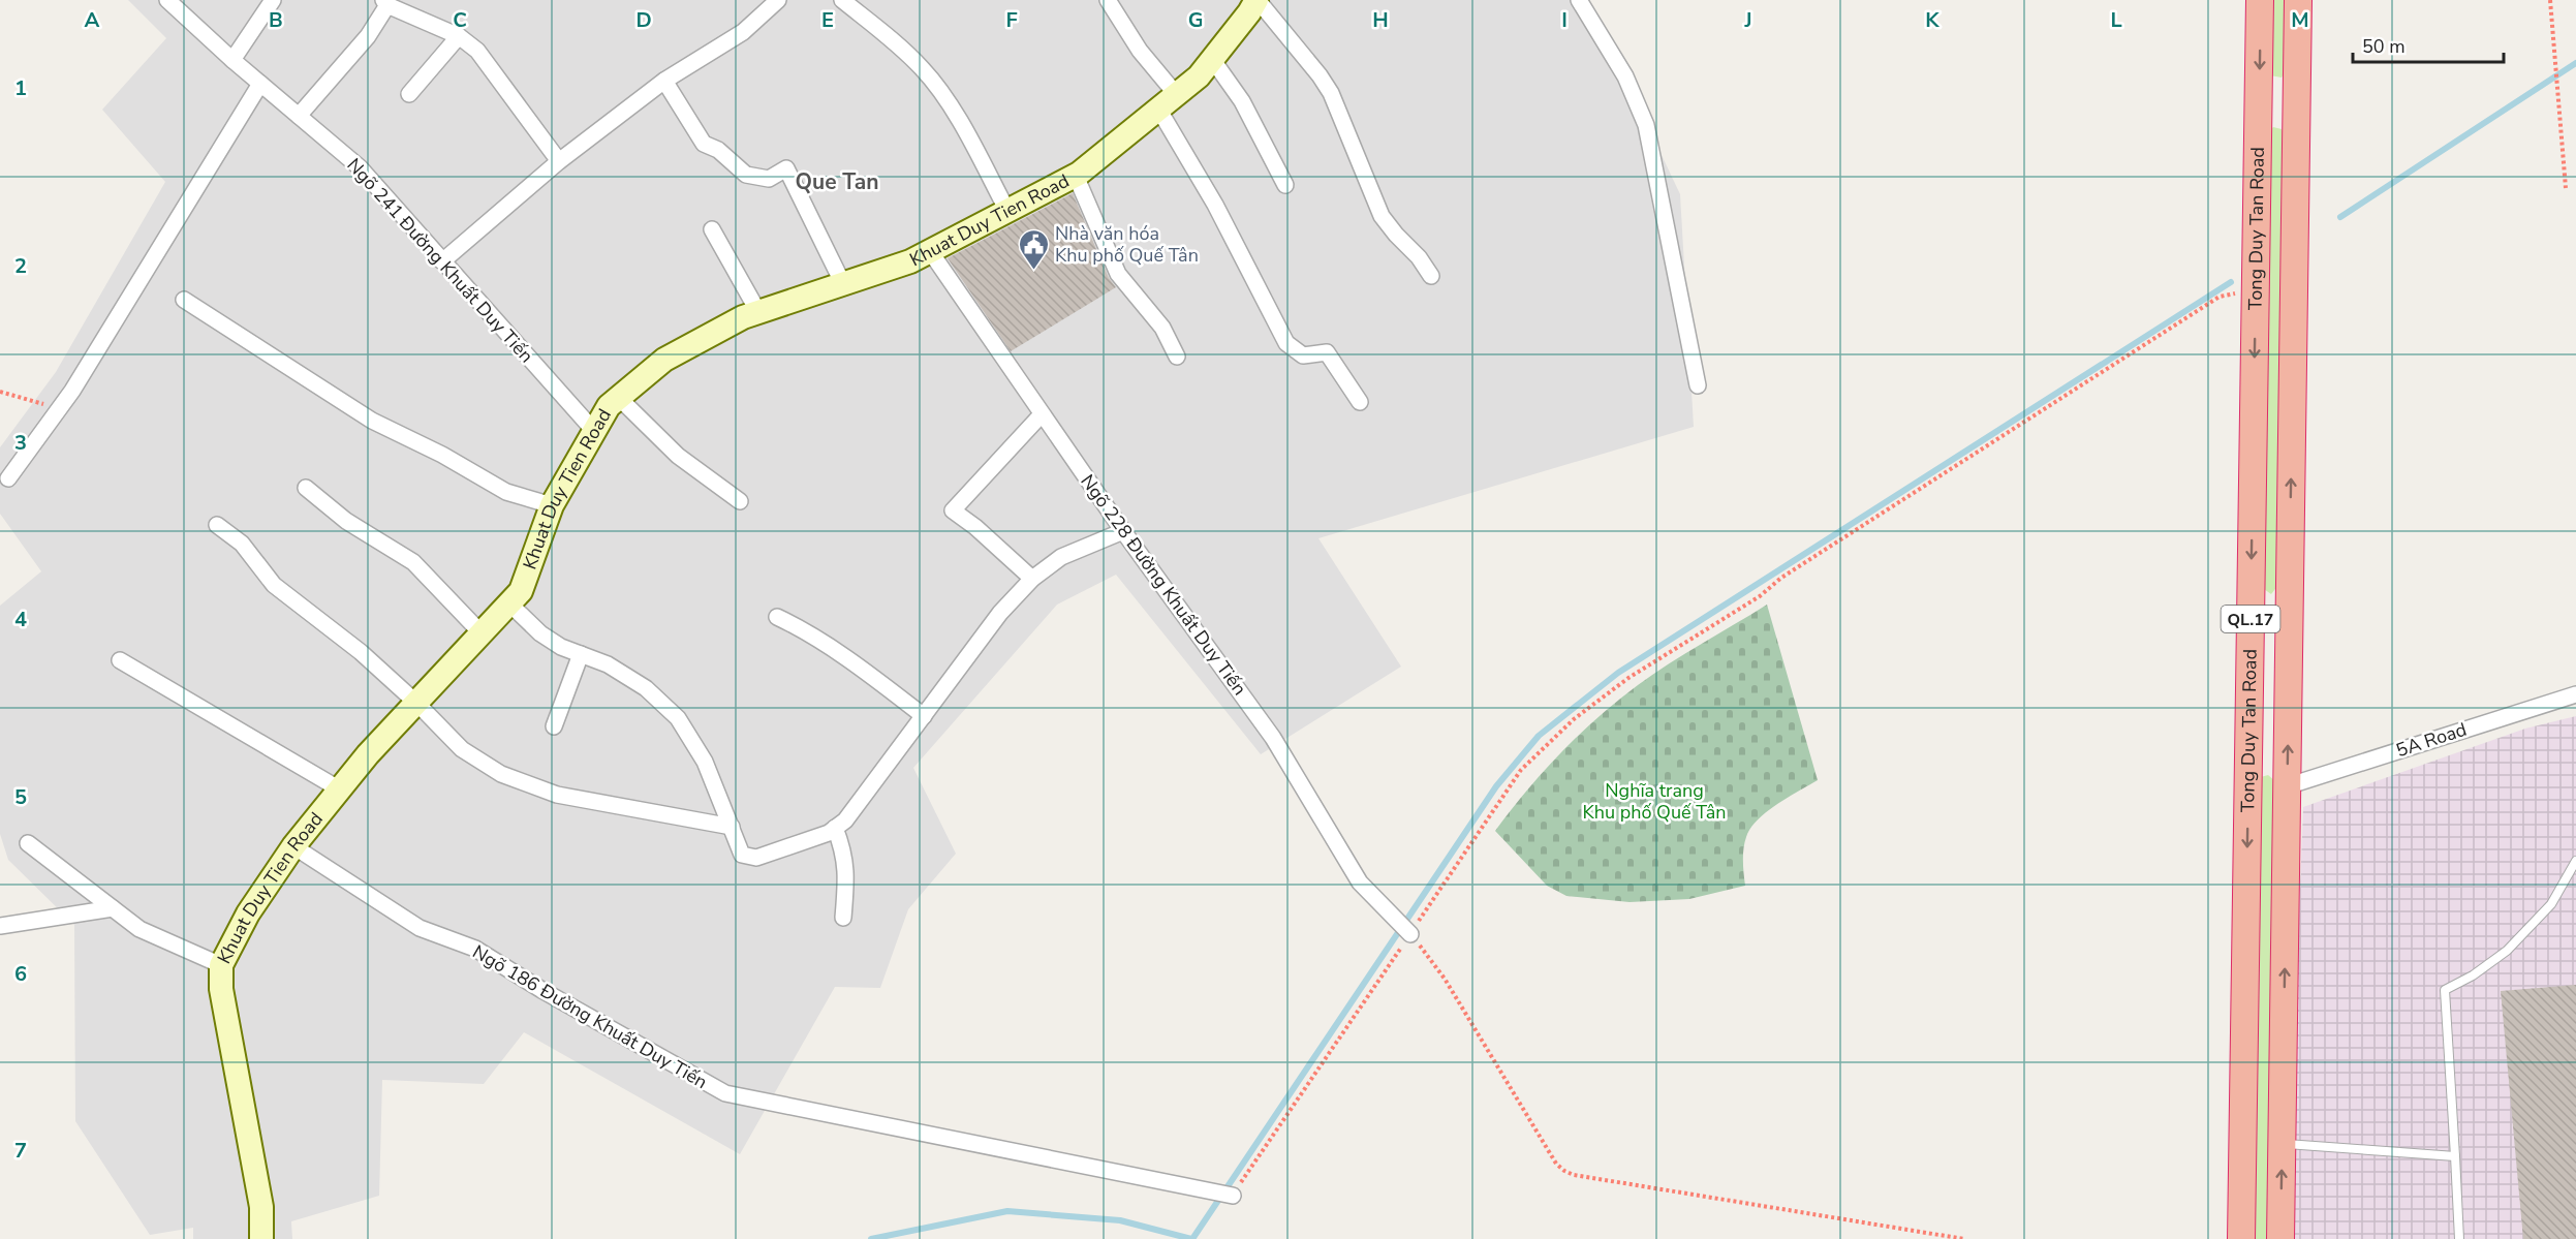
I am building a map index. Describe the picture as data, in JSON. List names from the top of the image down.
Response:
{
  "streets": {
    "highway": ["Tong Duy Tan Road", "QL.17"],
    "main road": ["Khuat Duy Tien Road"],
    "street": [
      "Ngõ 241 Đường Khuất Duy Tiến",
      "Ngõ 228 Đường Khuất Duy Tiến",
      "5A Road",
      "Ngõ 186 Đường Khuất Duy Tiến"
    ]
  },
  "crossings": [
    ["Khuat Duy Tien Road", "Ngõ 241 Đường Khuất Duy Tiến"],
    ["Khuat Duy Tien Road", "Ngõ 228 Đường Khuất Duy Tiến"],
    ["Khuat Duy Tien Road", "Ngõ 186 Đường Khuất Duy Tiến"],
    ["Tong Duy Tan Road", "5A Road"]
  ],
  "districts": ["Que Tan"],
  "parks": ["Nghĩa trang Khu phố Quế Tân"],
  "places": {
    "public building": ["Nhà văn hóa Khu phố Quế Tân"]
  },
  "scale_bar": "50 m",
  "grid": {
    "columns": [
      "A",
      "B",
      "C",
      "D",
      "E",
      "F",
      "G",
      "H",
      "I",
      "J",
      "K",
      "L",
      "M"
    ],
    "rows": [
      "1",
      "2",
      "3",
      "4",
      "5",
      "6",
      "7"
    ]
  }
}
